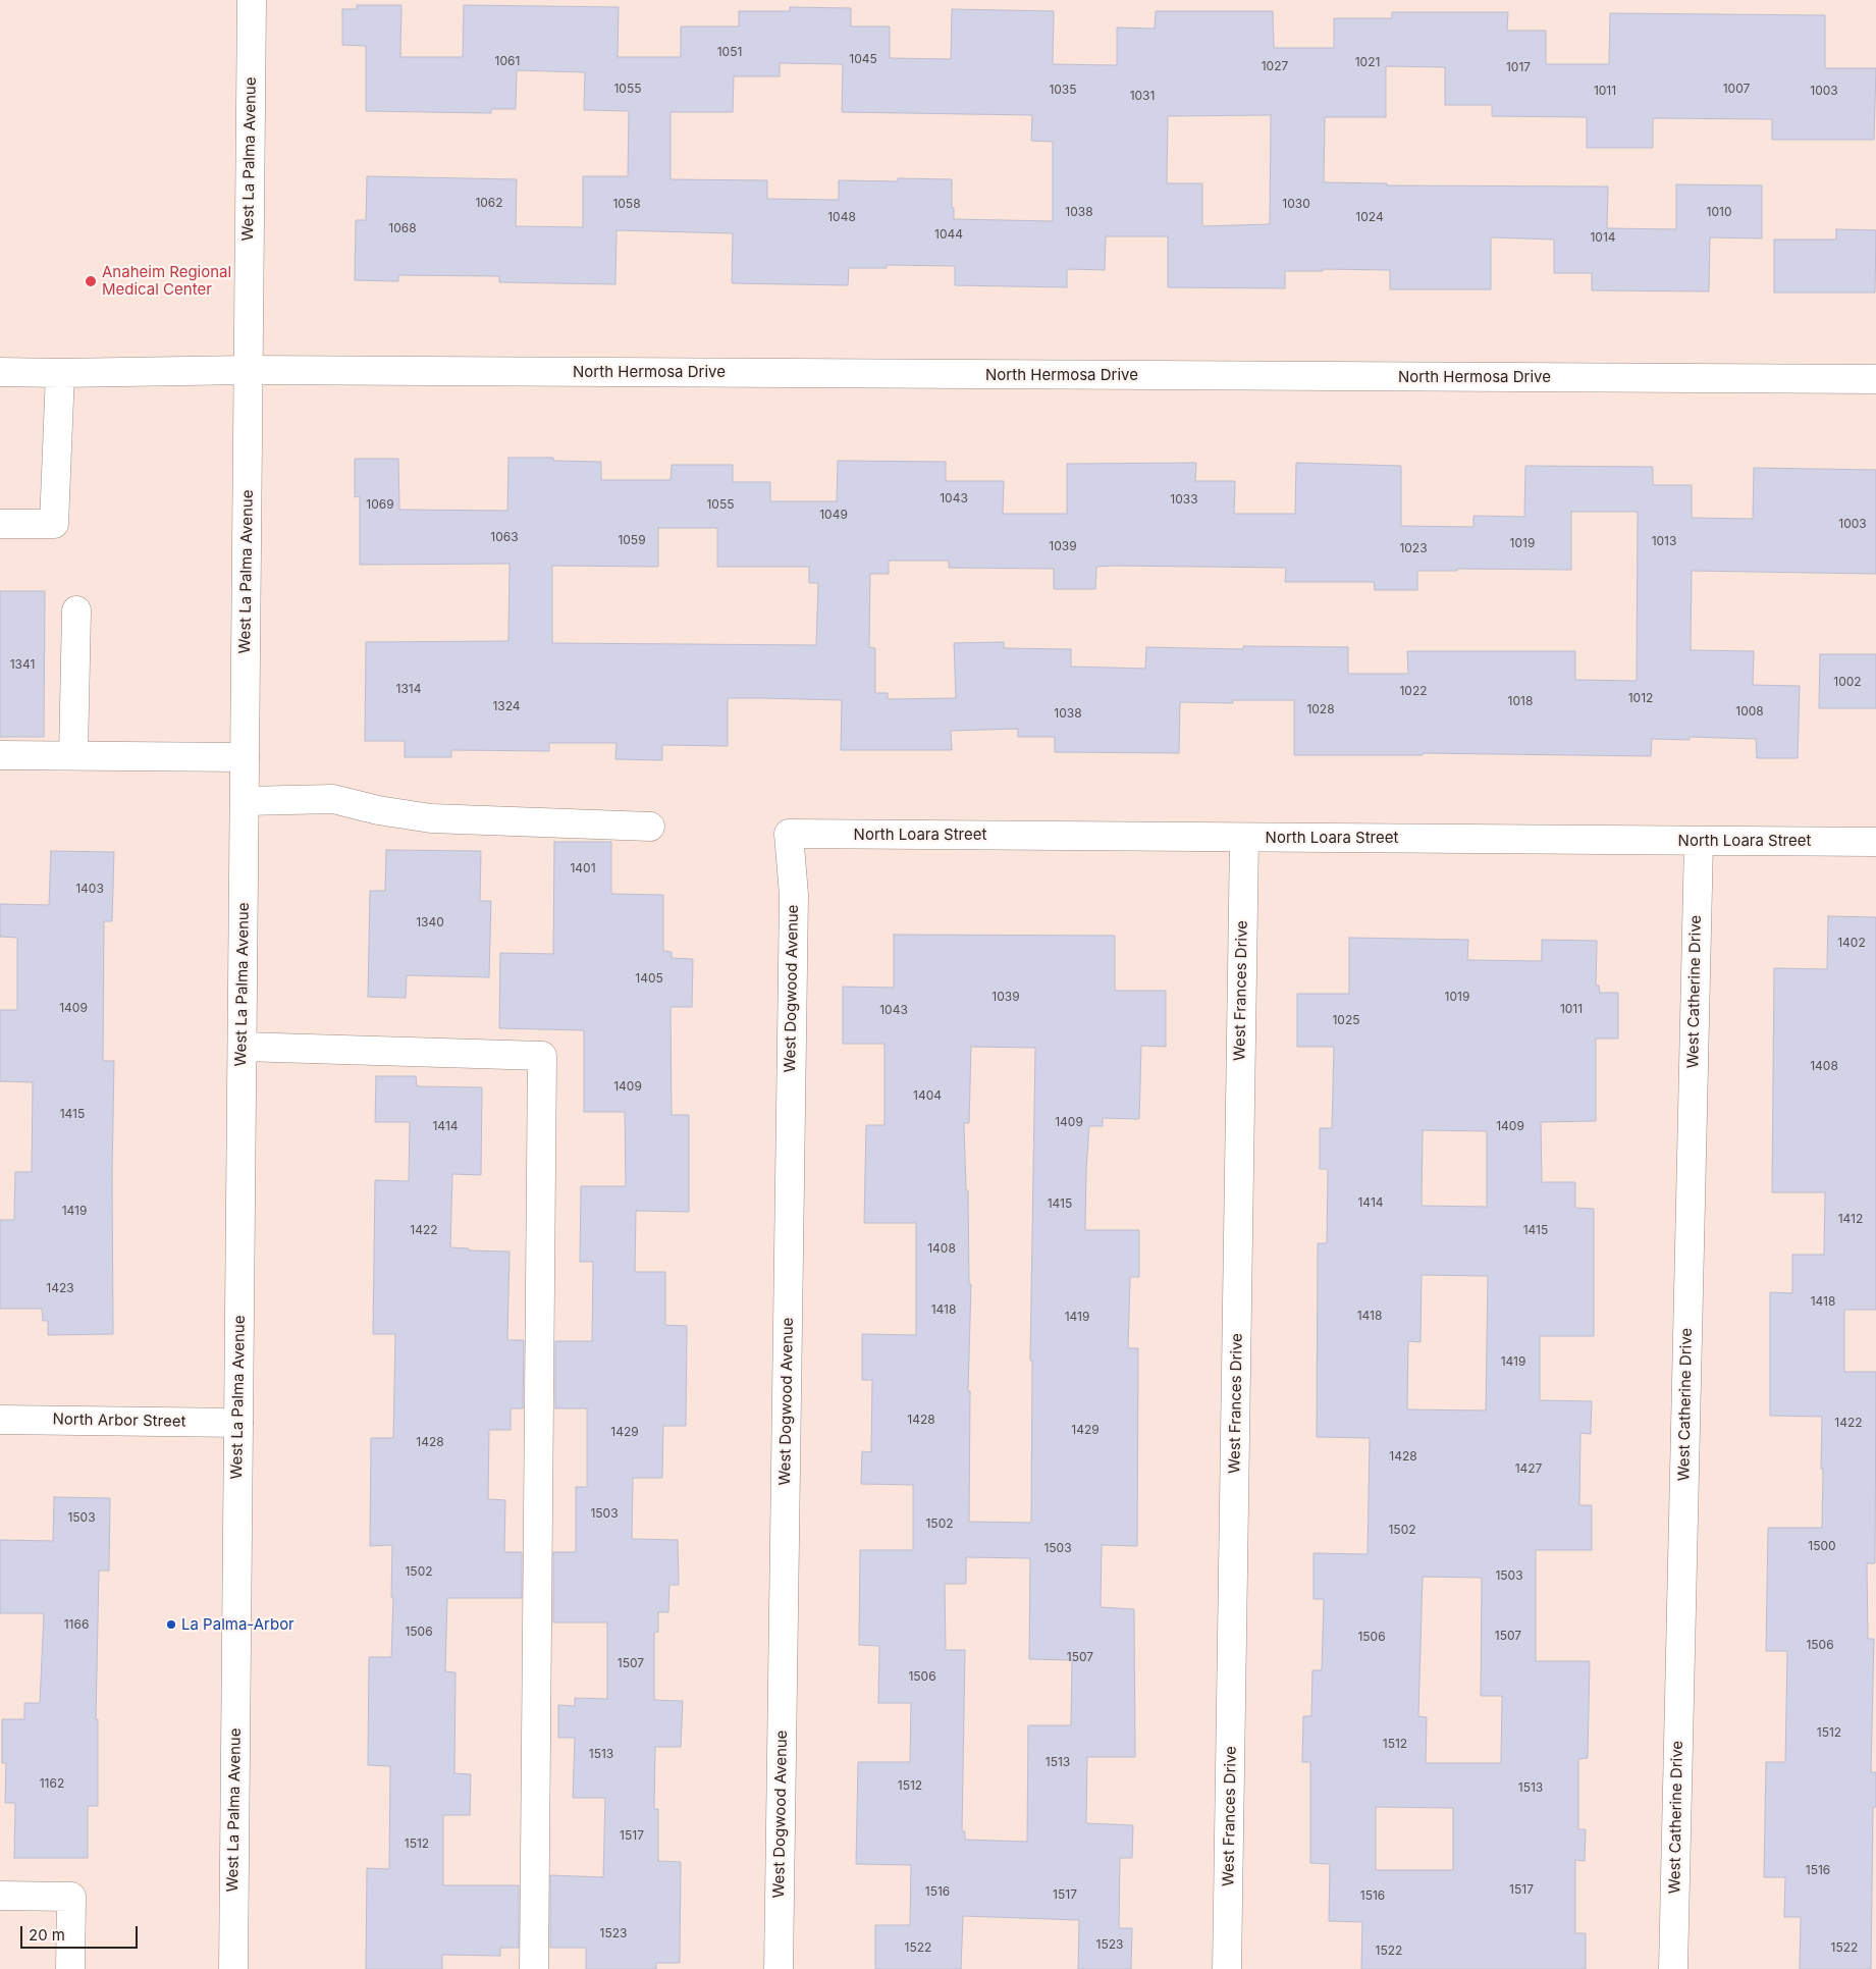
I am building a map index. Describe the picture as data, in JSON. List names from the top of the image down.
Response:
{
  "streets": {
    "street": [
      "West La Palma Avenue",
      "North Hermosa Drive",
      "North Loara Street",
      "West Dogwood Avenue",
      "West Frances Drive",
      "West Catherine Drive",
      "North Arbor Street"
    ]
  },
  "crossings": [
    ["West La Palma Avenue", "North Hermosa Drive"],
    ["West La Palma Avenue", "North Arbor Street"],
    ["North Loara Street", "West Dogwood Avenue"],
    ["North Loara Street", "West Frances Drive"],
    ["North Loara Street", "West Catherine Drive"]
  ],
  "places": ["Anaheim Regional Medical Center", "La Palma-Arbor"],
  "house_numbers": [
    "1051",
    "1045",
    "1061",
    "1021",
    "1027",
    "1017",
    "1055",
    "1007",
    "1035",
    "1011",
    "1003",
    "1031",
    "1062",
    "1058",
    "1030",
    "1038",
    "1010",
    "1048",
    "1024",
    "1068",
    "1044",
    "1014",
    "1043",
    "1033",
    "1069",
    "1055",
    "1049",
    "1003",
    "1063",
    "1059",
    "1013",
    "1019",
    "1039",
    "1023",
    "1341",
    "1002",
    "1314",
    "1022",
    "1012",
    "1018",
    "1324",
    "1028",
    "1008",
    "1038",
    "1401",
    "1403",
    "1340",
    "1402",
    "1405",
    "1039",
    "1019",
    "1409",
    "1011",
    "1043",
    "1025",
    "1408",
    "1409",
    "1404",
    "1415",
    "1409",
    "1414",
    "1409",
    "1414",
    "1415",
    "1419",
    "1412",
    "1422",
    "1415",
    "1408",
    "1423",
    "1418",
    "1418",
    "1418",
    "1419",
    "1419",
    "1428",
    "1422",
    "1429",
    "1429",
    "1428",
    "1428",
    "1427",
    "1503",
    "1503",
    "1502",
    "1502",
    "1500",
    "1503",
    "1502",
    "1503",
    "1166",
    "1506",
    "1507",
    "1506",
    "1506",
    "1507",
    "1507",
    "1506",
    "1512",
    "1512",
    "1513",
    "1513",
    "1162",
    "1512",
    "1513",
    "1517",
    "1512",
    "1516",
    "1517",
    "1516",
    "1517",
    "1516",
    "1523",
    "1523",
    "1522",
    "1522",
    "1522"
  ],
  "scale_bar": "20 m"
}
